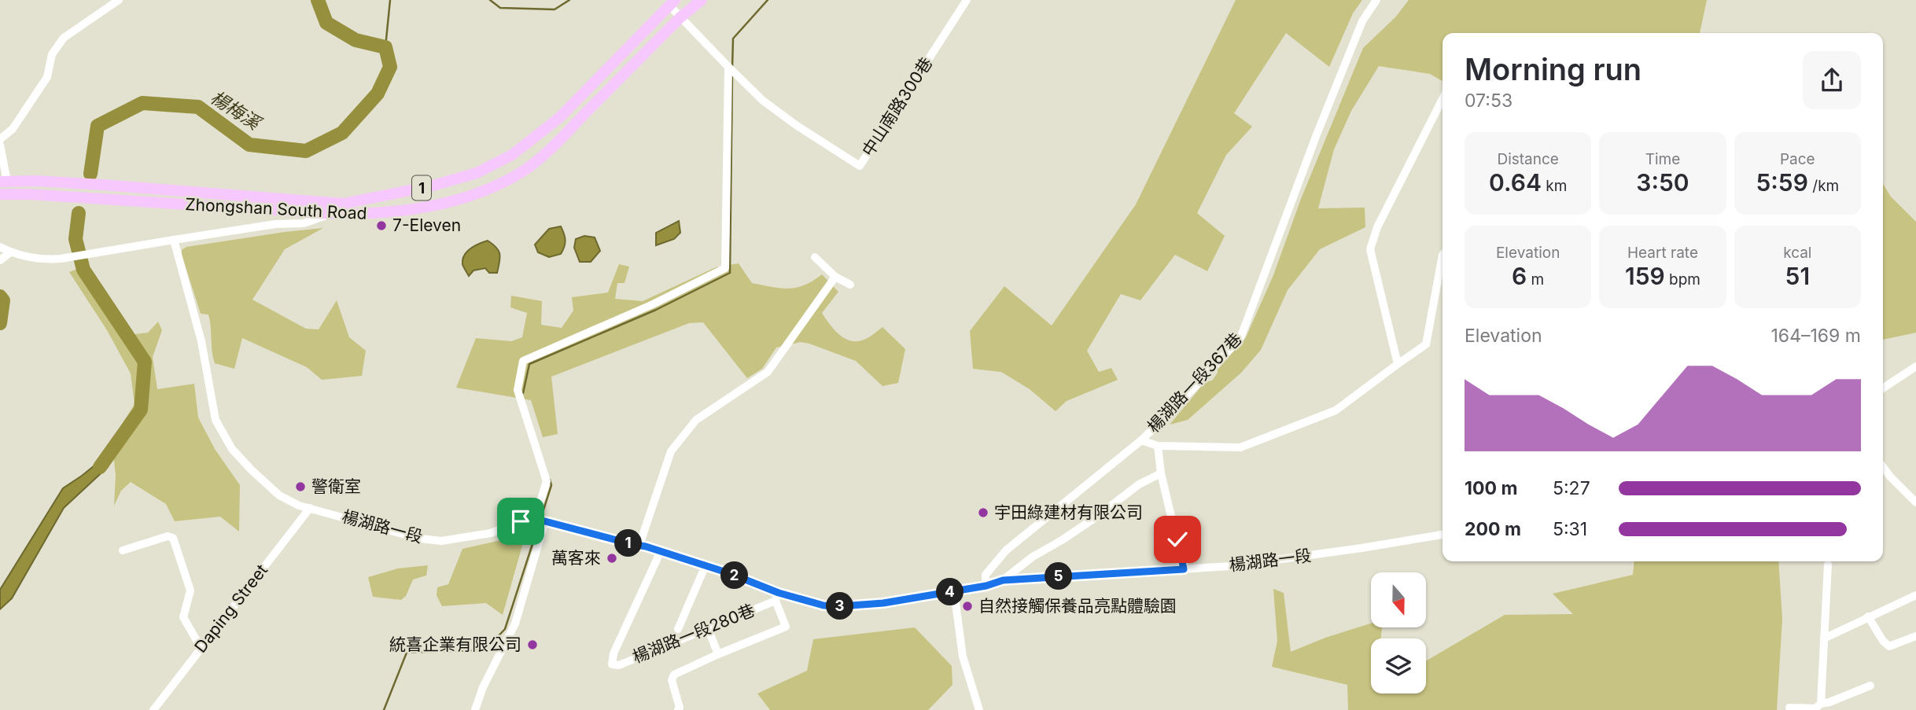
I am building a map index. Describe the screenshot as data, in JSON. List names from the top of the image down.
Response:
{
  "streets": {
    "main road": ["1", "Zhongshan South Road"],
    "street": [
      "中山南路300巷",
      "楊湖路一段367巷",
      "楊湖路一段",
      "Daping Street",
      "楊湖路一段280巷"
    ]
  },
  "crossings": [
    ["楊湖路一段367巷", "楊湖路一段"],
    ["楊湖路一段", "Daping Street"],
    ["楊湖路一段", "楊湖路一段280巷"]
  ],
  "water": ["楊梅溪"],
  "places": [
    "7-Eleven",
    "警衛室",
    "宇田綠建材有限公司",
    "萬客來",
    "自然接觸保養品亮點體驗園",
    "統喜企業有限公司"
  ],
  "north": "bottom",
  "page": {
    "heading": ["Morning run", "07:53"],
    "stats": [
      ["Distance", "0.64 km"],
      ["Time", "3:50"],
      ["Pace", "5:59 /km"],
      ["Elevation", "6 m"],
      ["Heart rate", "159 bpm"],
      ["kcal", "51"]
    ],
    "chart": ["Elevation", "164–169 m"],
    "list": [
      {
        "name": "100 m",
        "note": "5:27"
      },
      {
        "name": "200 m",
        "note": "5:31"
      }
    ],
    "pins": [
      "1",
      "2",
      "5",
      "4",
      "3"
    ]
  }
}
